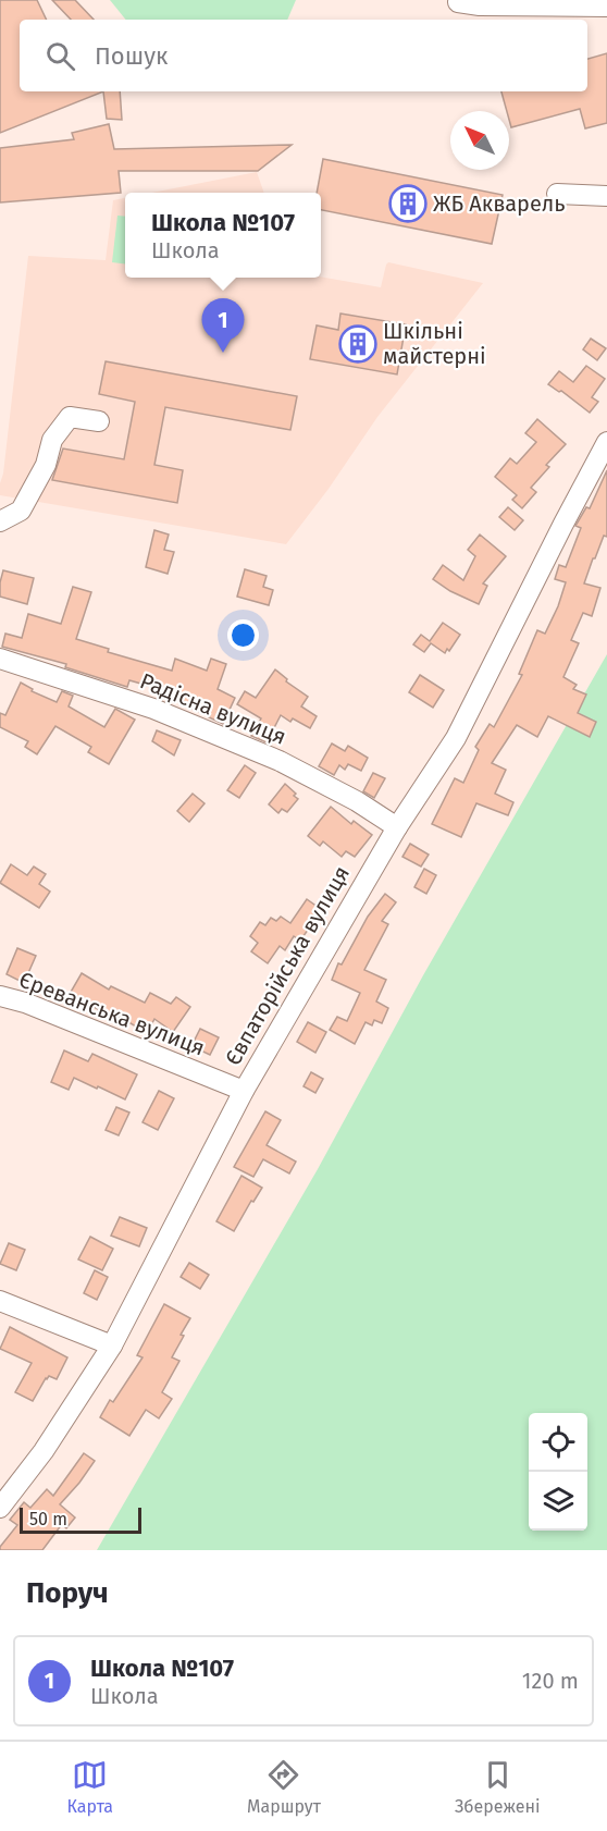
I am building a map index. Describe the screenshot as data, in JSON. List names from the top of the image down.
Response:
{
  "streets": {
    "street": ["Радісна вулиця", "Євпаторійська вулиця", "Єреванська вулиця"]
  },
  "crossings": [
    ["Радісна вулиця", "Євпаторійська вулиця"],
    ["Євпаторійська вулиця", "Єреванська вулиця"]
  ],
  "places": {
    "building": ["ЖБ Акварель", "Шкільні майстерні"]
  },
  "scale_bar": "50 m",
  "north": "top left",
  "page": {
    "search": "Пошук",
    "popup": ["Школа №107", "Школа"],
    "pins": "1",
    "scale": "50 m",
    "heading": "Поруч",
    "list": [
      {
        "mark": "1",
        "name": "Школа №107",
        "note": "Школа",
        "value": "120 m"
      }
    ],
    "nav": ["Карта", "Маршрут", "Збережені"]
  }
}
